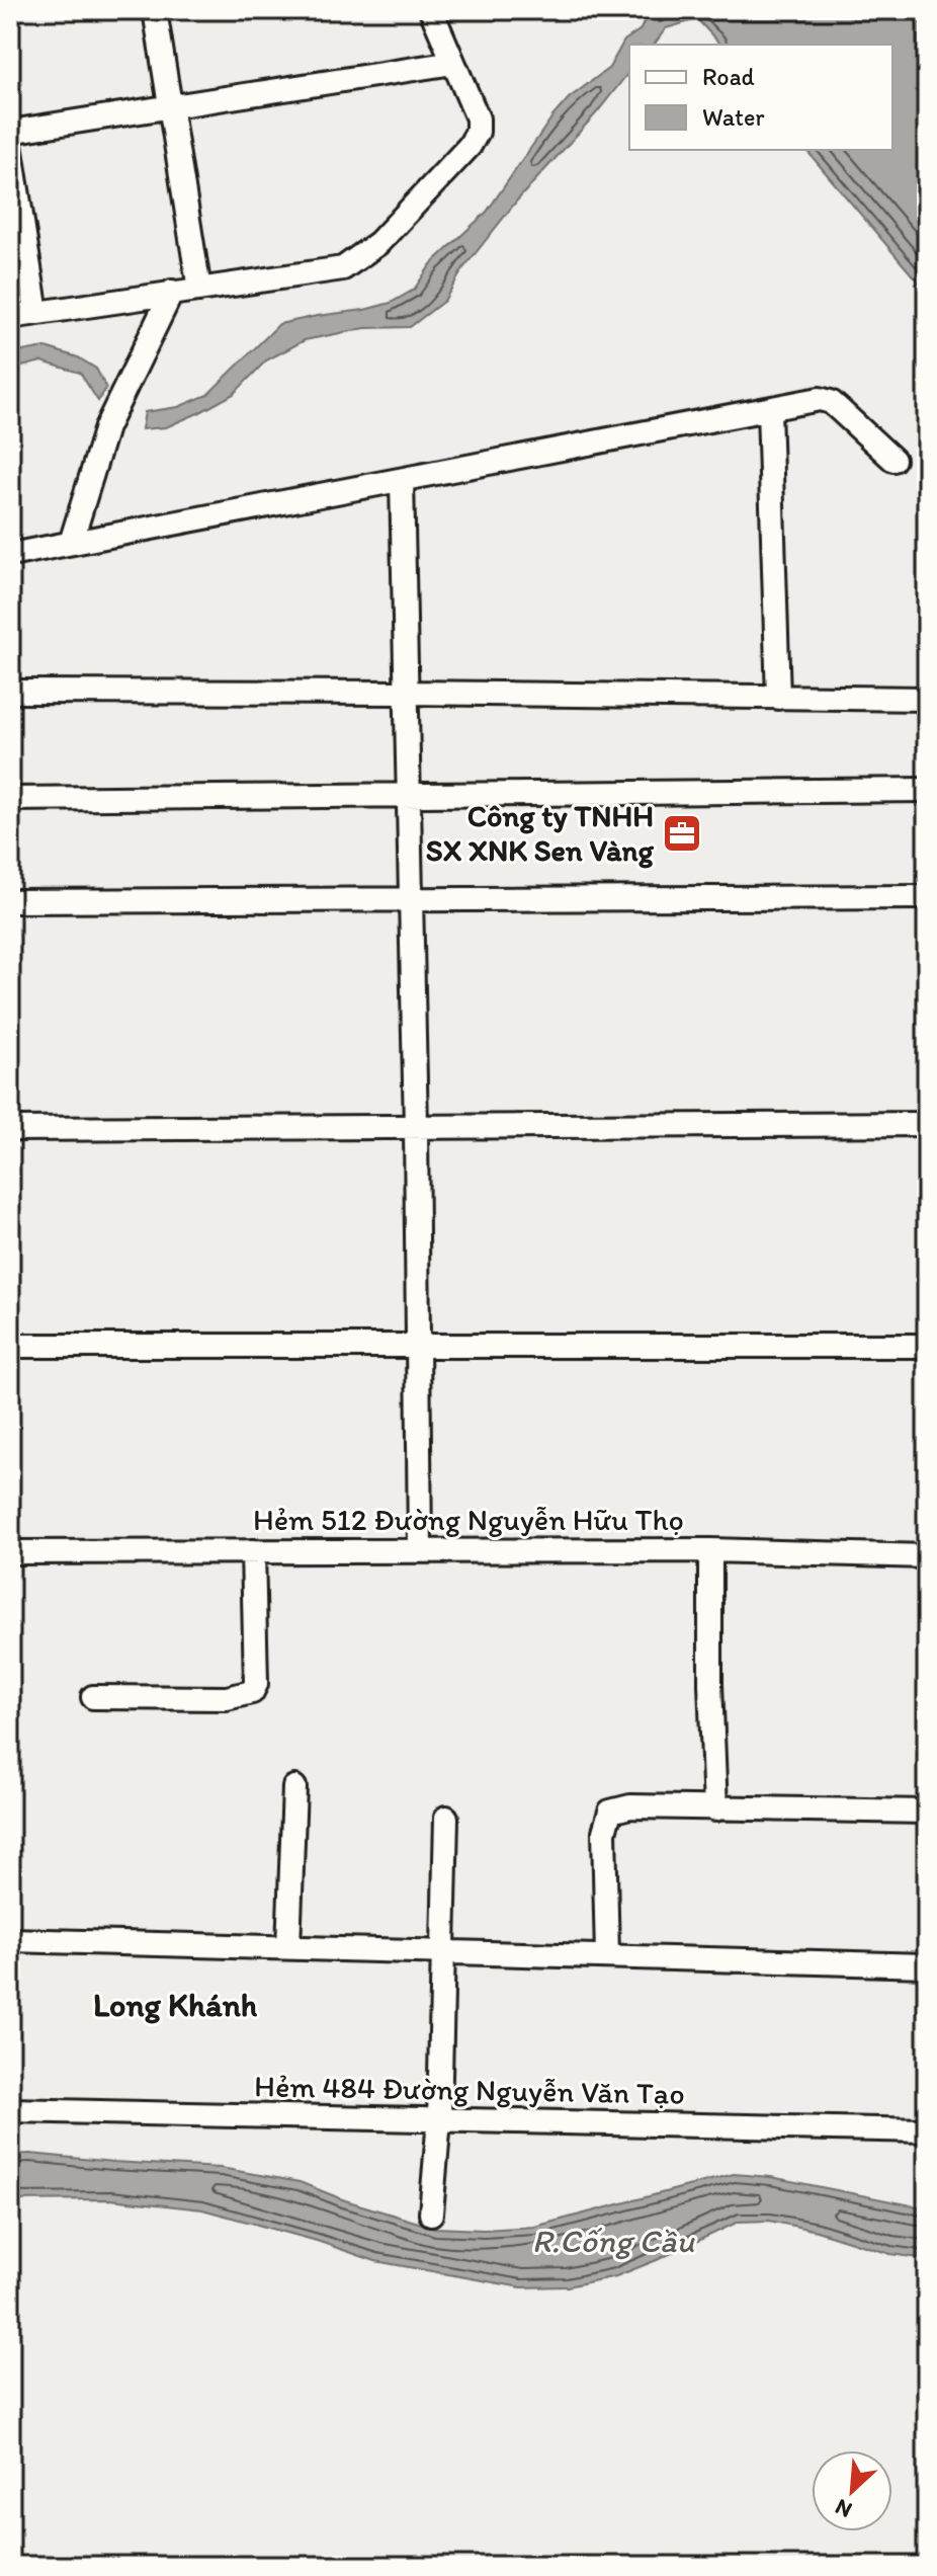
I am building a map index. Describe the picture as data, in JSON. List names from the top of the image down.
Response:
{
  "streets": {
    "street": ["Hẻm 512 Đường Nguyễn Hữu Thọ", "Hẻm 484 Đường Nguyễn Văn Tạo"]
  },
  "districts": ["Long Khánh"],
  "water": ["R.Cống Cầu"],
  "places": {
    "office": ["Công ty TNHH SX XNK Sen Vàng"]
  },
  "legend": ["Road", "Water"],
  "north": "bottom left"
}
